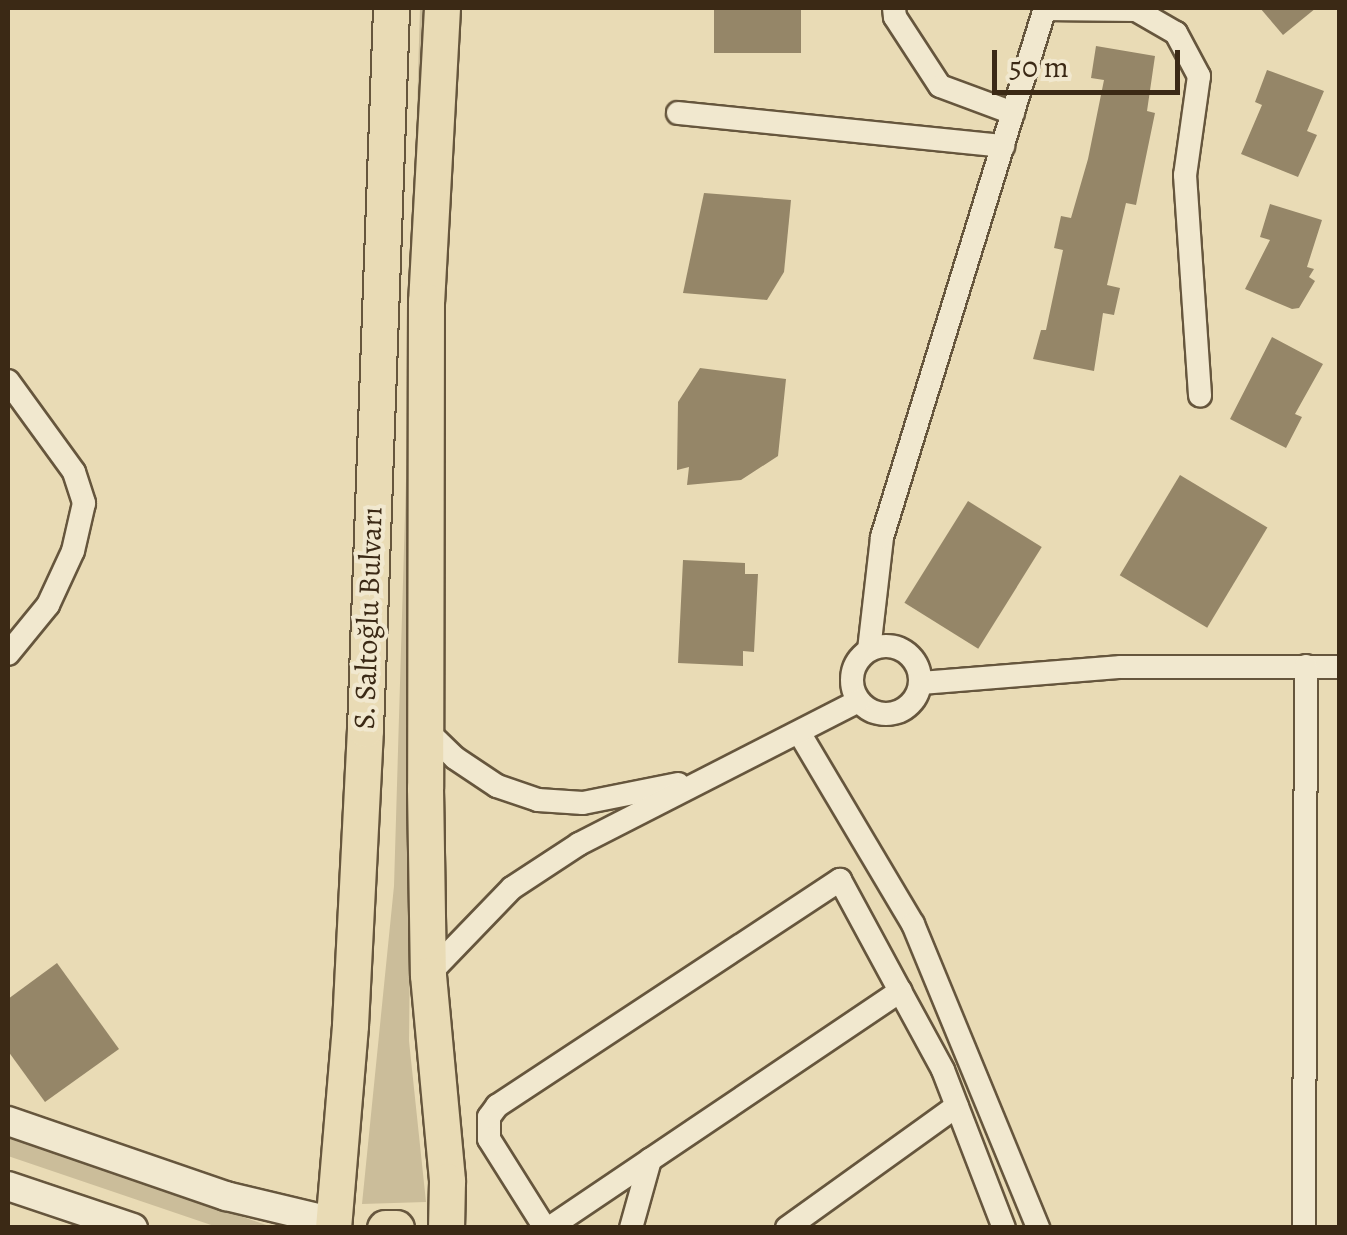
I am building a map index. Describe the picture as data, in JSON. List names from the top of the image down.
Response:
{
  "streets": {
    "main road": ["S. Saltoğlu Bulvarı"]
  },
  "scale_bar": "50 m"
}
